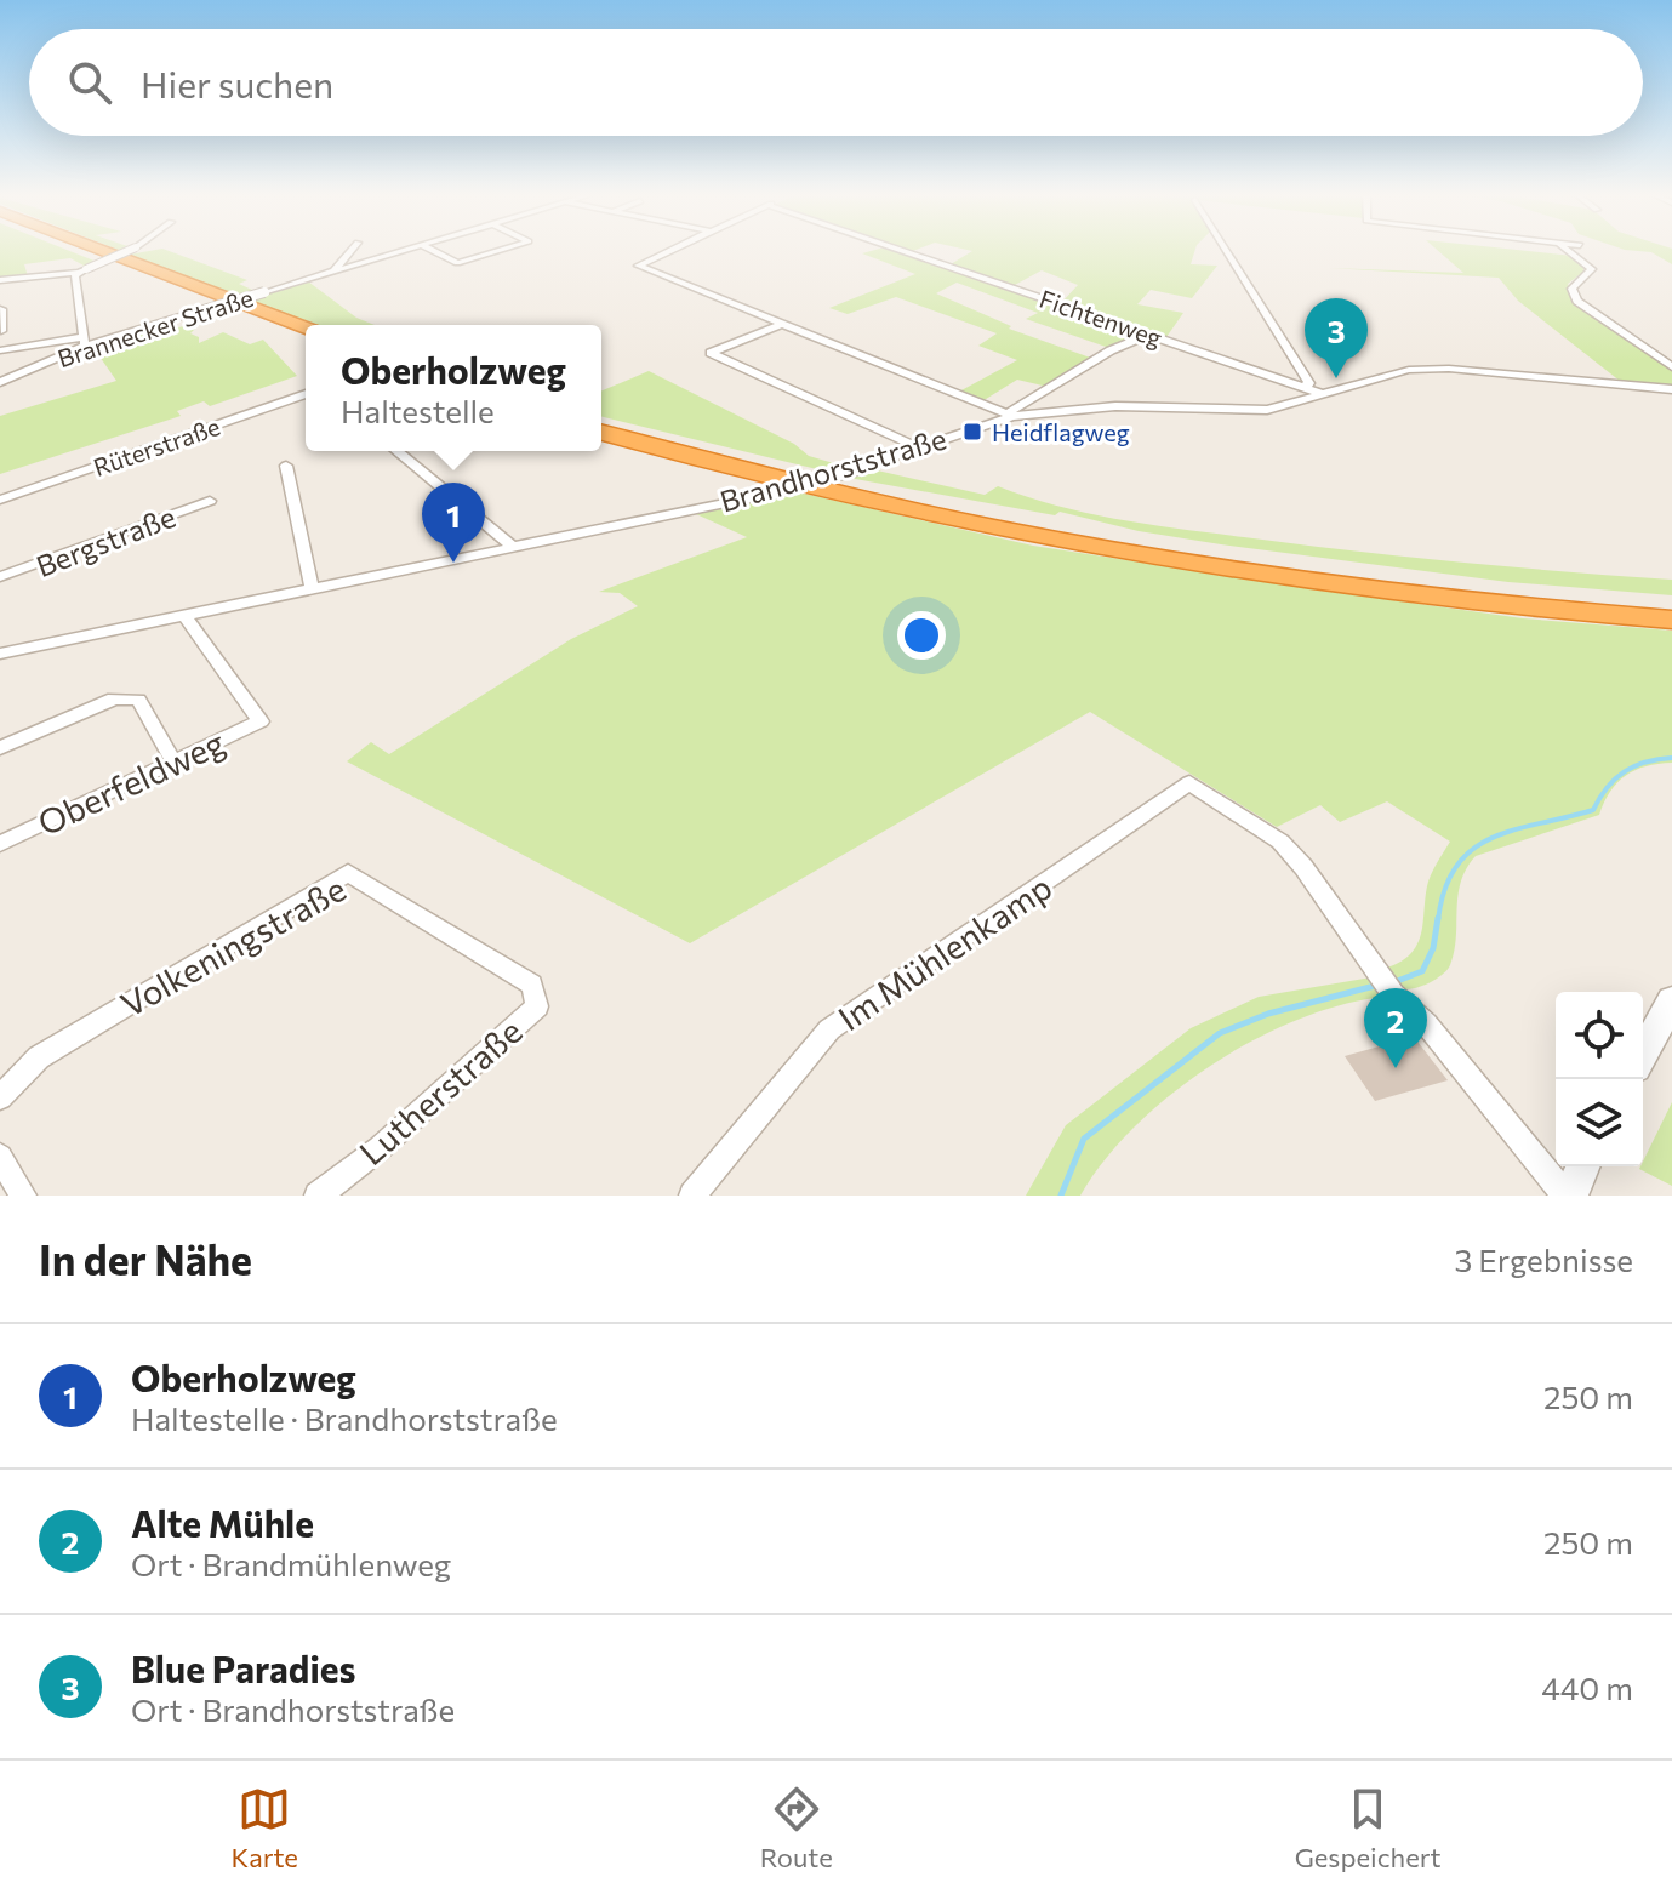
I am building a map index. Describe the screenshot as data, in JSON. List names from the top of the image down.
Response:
{
  "streets": {
    "street": [
      "Fichtenweg",
      "Brannecker Straße",
      "Rüterstraße",
      "Brandhorststraße",
      "Bergstraße",
      "Oberfeldweg",
      "Volkeningstraße",
      "Im Mühlenkamp",
      "Lutherstraße"
    ]
  },
  "crossings": [
    ["Fichtenweg", "Brandhorststraße"],
    ["Brandhorststraße", "Oberfeldweg"],
    ["Volkeningstraße", "Lutherstraße"]
  ],
  "places": {
    "transit": ["Heidflagweg"]
  },
  "page": {
    "search": "Hier suchen",
    "pins": ["3", "1", "2"],
    "popup": ["Oberholzweg", "Haltestelle"],
    "heading": ["In der Nähe", "3 Ergebnisse"],
    "list": [
      {
        "mark": "1",
        "name": "Oberholzweg",
        "note": "Haltestelle · Brandhorststraße",
        "value": "250 m"
      },
      {
        "mark": "2",
        "name": "Alte Mühle",
        "note": "Ort · Brandmühlenweg",
        "value": "250 m"
      },
      {
        "mark": "3",
        "name": "Blue Paradies",
        "note": "Ort · Brandhorststraße",
        "value": "440 m"
      }
    ],
    "nav": ["Karte", "Route", "Gespeichert"]
  }
}
